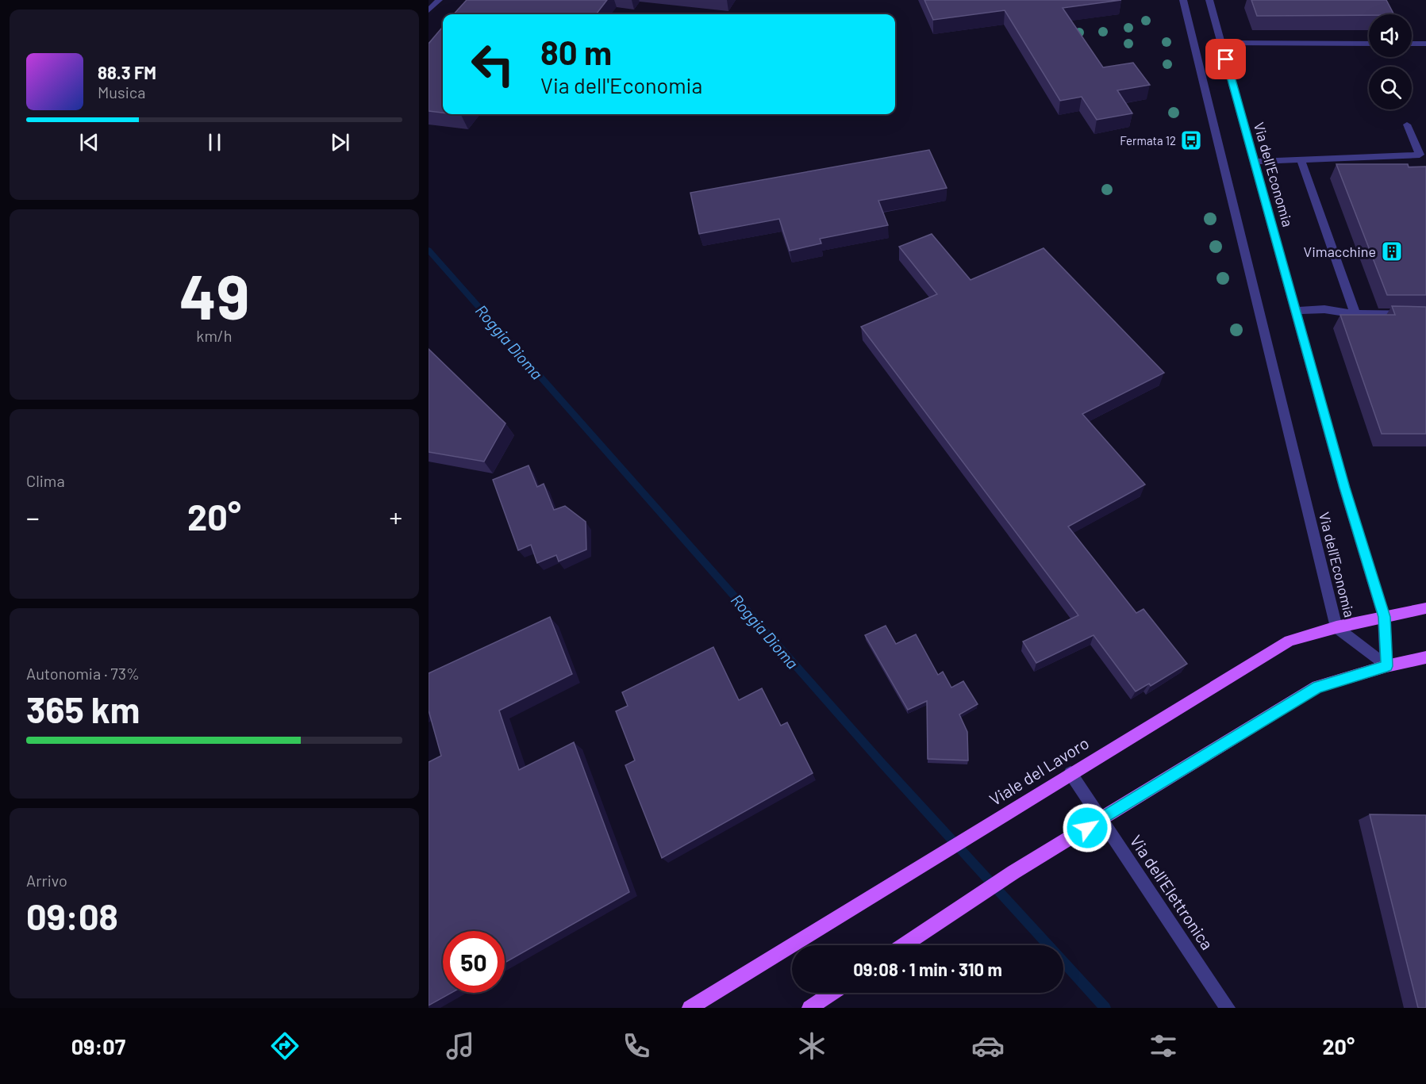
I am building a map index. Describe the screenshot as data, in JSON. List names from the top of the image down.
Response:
{
  "streets": {
    "main road": ["Viale del Lavoro"],
    "street": ["Via dell'Economia", "Via dell'Elettronica"]
  },
  "crossings": [
    ["Via dell'Economia", "Viale del Lavoro"],
    ["Viale del Lavoro", "Via dell'Elettronica"]
  ],
  "water": ["Roggia Dioma"],
  "places": {
    "bus stop": ["Fermata 12"],
    "building": ["Vimacchine"]
  },
  "page": {
    "turn": ["80 m", "Via dell'Economia"],
    "song": ["88.3 FM", "Musica"],
    "tile": [
      ["49", "km/h"],
      "Clima",
      ["Autonomia · 73%", "365 km"],
      ["Arrivo", "09:08"]
    ],
    "heat": ["−", "20°", "+"],
    "limit": "50",
    "trip": "09:08 · 1 min · 310 m",
    "tabs": ["09:07", "20°"]
  }
}
